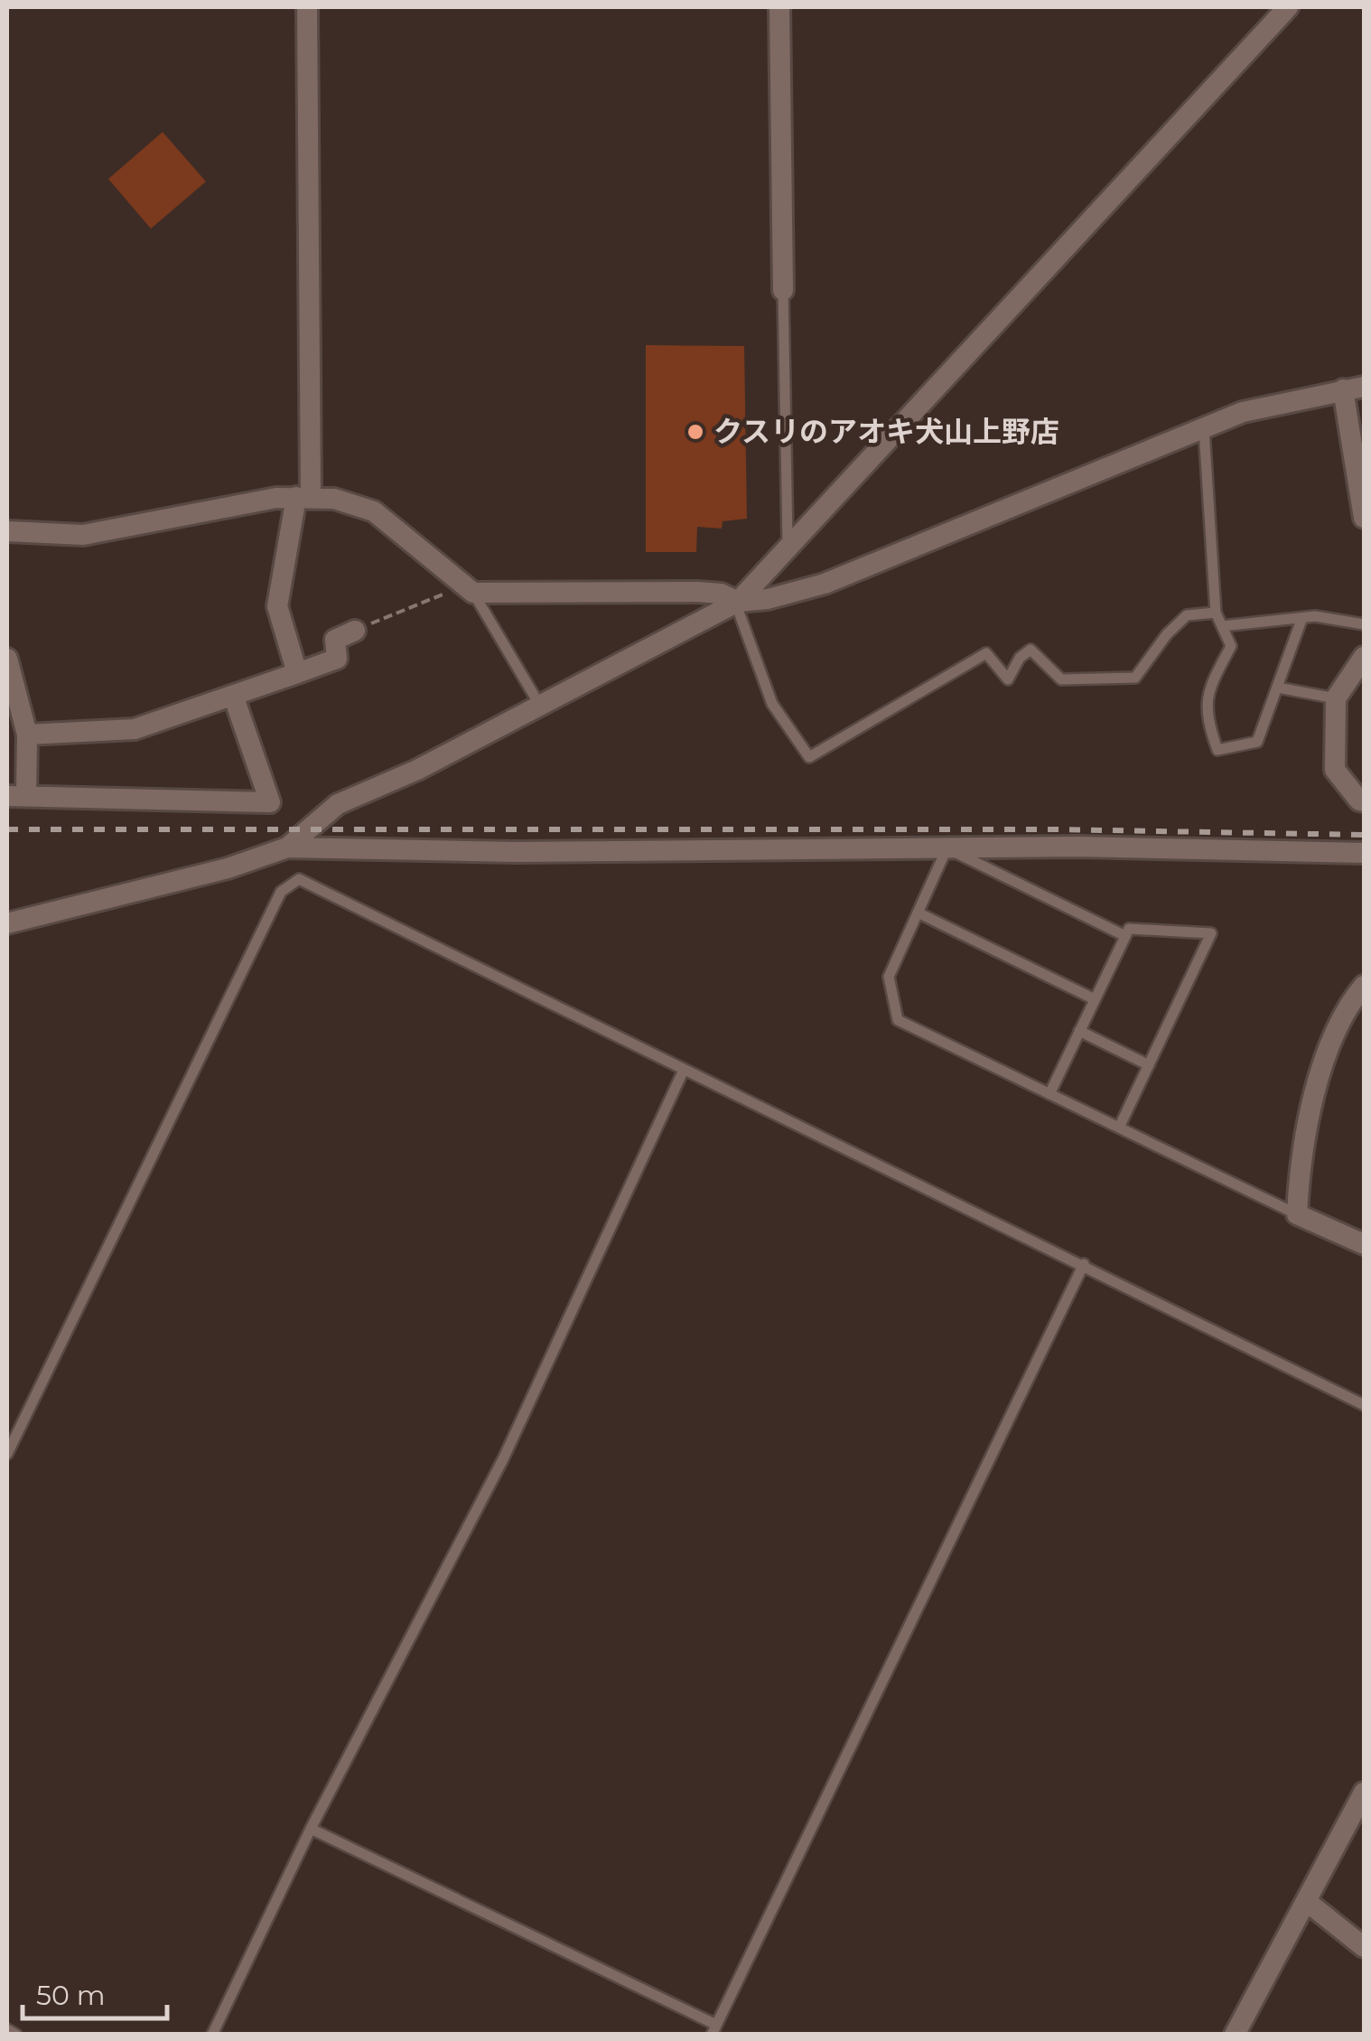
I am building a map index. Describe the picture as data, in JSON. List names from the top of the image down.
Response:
{
  "places": ["クスリのアオキ犬山上野店"],
  "scale_bar": "50 m"
}
